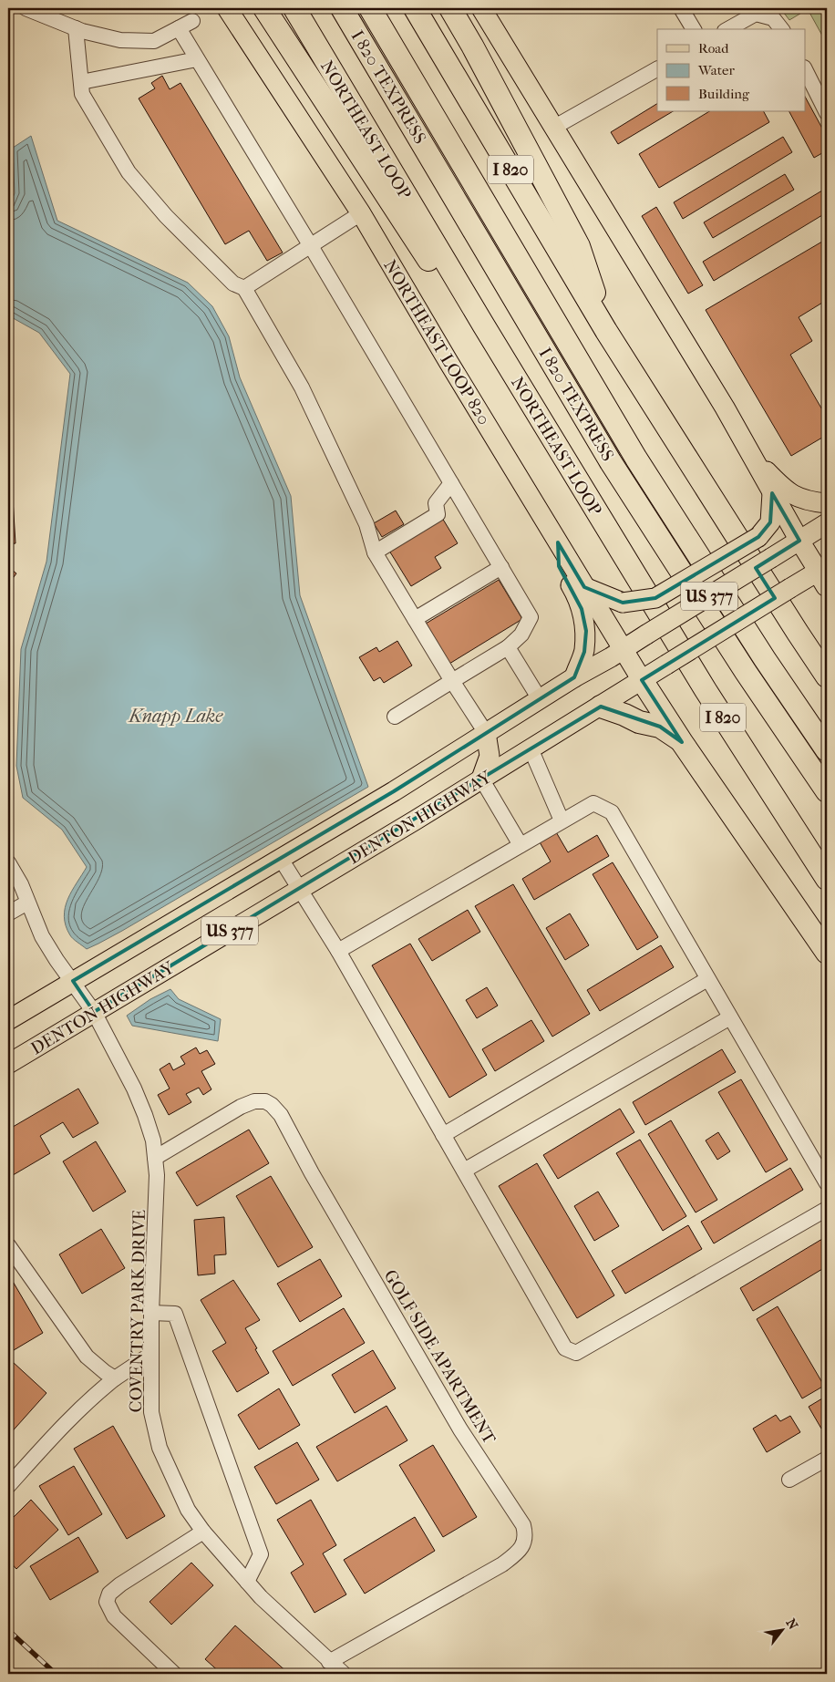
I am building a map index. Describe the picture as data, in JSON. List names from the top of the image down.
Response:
{
  "streets": {
    "highway": ["I 820 TEXPRESS", "NORTHEAST LOOP", "I 820"],
    "main road": ["NORTHEAST LOOP 820", "US 377", "DENTON HIGHWAY"],
    "street": ["COVENTRY PARK DRIVE", "GOLF SIDE APARTMENT"]
  },
  "crossings": [
    ["NORTHEAST LOOP 820", "DENTON HIGHWAY"],
    ["DENTON HIGHWAY", "COVENTRY PARK DRIVE"],
    ["COVENTRY PARK DRIVE", "GOLF SIDE APARTMENT"]
  ],
  "water": ["Knapp Lake"],
  "legend": ["Road", "Water", "Building"],
  "north": "top right"
}
